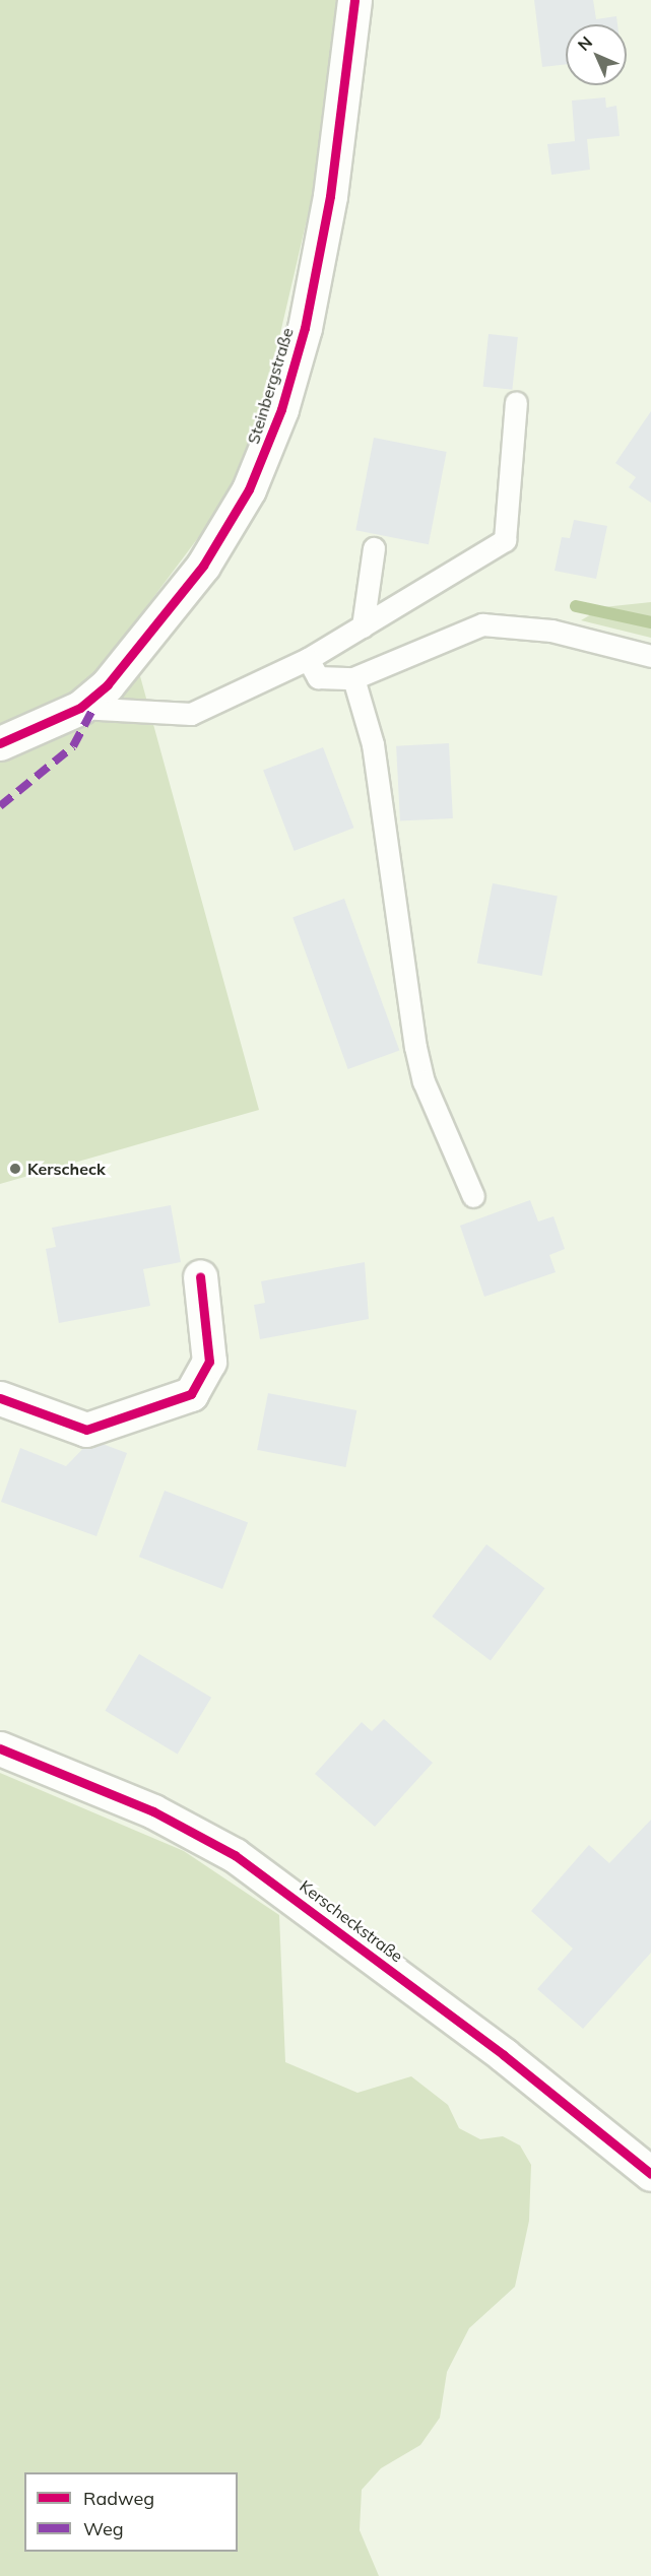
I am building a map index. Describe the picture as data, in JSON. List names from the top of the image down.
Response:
{
  "streets": {
    "street": ["Steinbergstraße", "Kerscheckstraße"]
  },
  "places": ["Kerscheck"],
  "legend": ["Radweg", "Weg"],
  "north": "top left"
}
